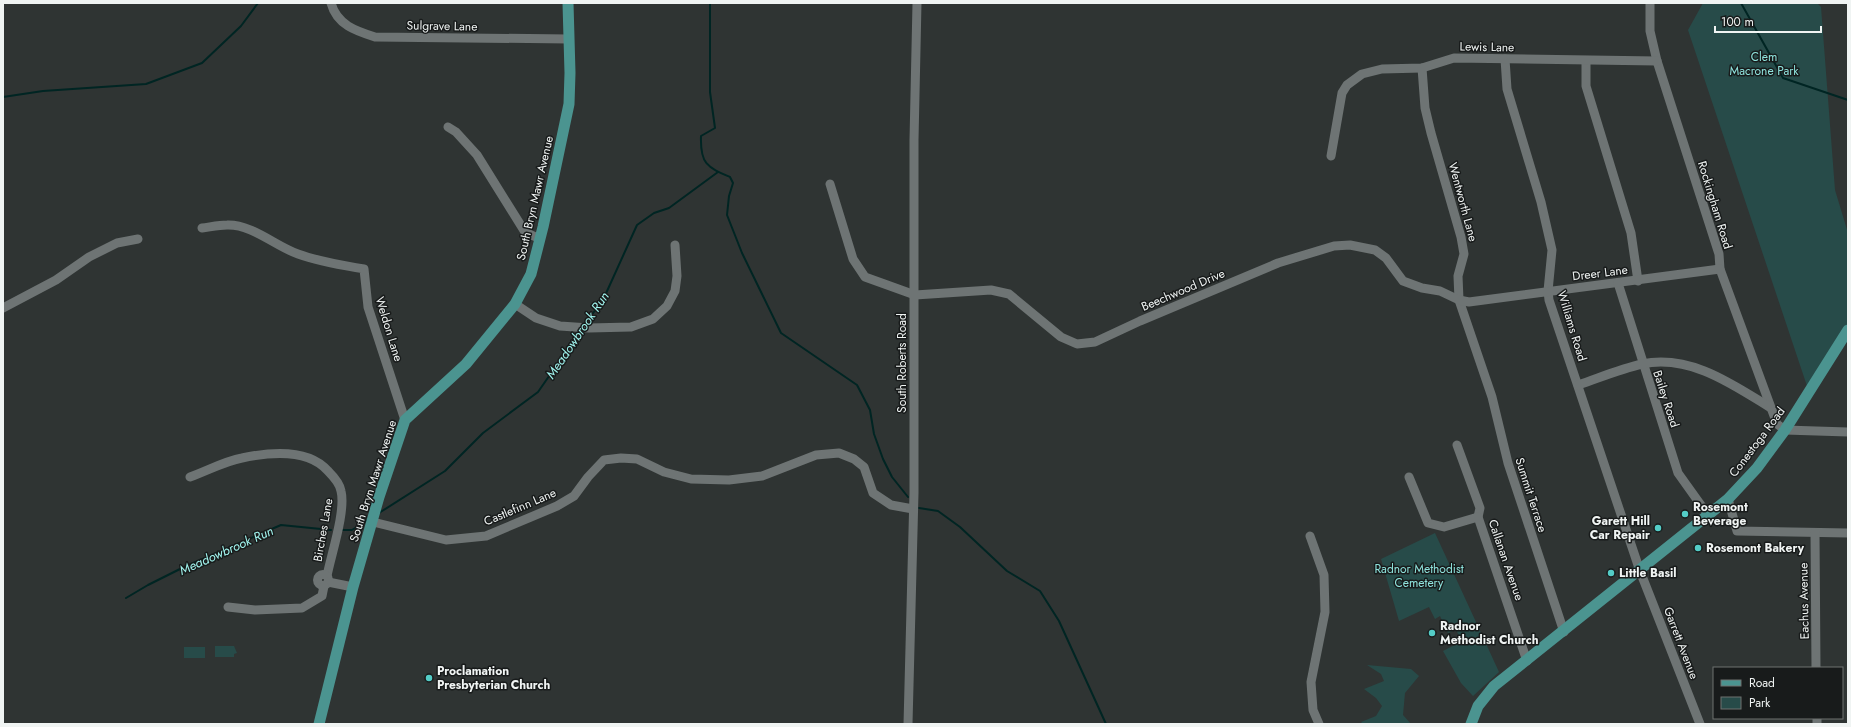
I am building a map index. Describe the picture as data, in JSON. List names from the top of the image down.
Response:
{
  "streets": {
    "main road": ["South Bryn Mawr Avenue", "Conestoga Road"],
    "street": [
      "Sulgrave Lane",
      "Lewis Lane",
      "Wentworth Lane",
      "Rockingham Road",
      "Dreer Lane",
      "Beechwood Drive",
      "Williams Road",
      "Weldon Lane",
      "South Roberts Road",
      "Bailey Road",
      "Summit Terrace",
      "Castlefinn Lane",
      "Birches Lane",
      "Callanan Avenue",
      "Eachus Avenue",
      "Garrett Avenue"
    ]
  },
  "crossings": [
    ["Sulgrave Lane", "South Bryn Mawr Avenue"],
    ["Lewis Lane", "Wentworth Lane"],
    ["Lewis Lane", "Rockingham Road"],
    ["Lewis Lane", "Williams Road"],
    ["South Bryn Mawr Avenue", "Weldon Lane"],
    ["South Bryn Mawr Avenue", "Castlefinn Lane"],
    ["Wentworth Lane", "Dreer Lane"],
    ["Wentworth Lane", "Beechwood Drive"],
    ["Wentworth Lane", "Summit Terrace"],
    ["Rockingham Road", "Dreer Lane"],
    ["Rockingham Road", "Conestoga Road"],
    ["Dreer Lane", "Beechwood Drive"],
    ["Dreer Lane", "Williams Road"],
    ["Dreer Lane", "Bailey Road"],
    ["Beechwood Drive", "South Roberts Road"],
    ["Williams Road", "Conestoga Road"],
    ["Williams Road", "Garrett Avenue"],
    ["South Roberts Road", "Castlefinn Lane"],
    ["Bailey Road", "Conestoga Road"],
    ["Conestoga Road", "Summit Terrace"],
    ["Conestoga Road", "Callanan Avenue"],
    ["Conestoga Road", "Garrett Avenue"]
  ],
  "water": ["Meadowbrook Run"],
  "parks": ["Clem Macrone Park", "Radnor Methodist Cemetery"],
  "places": [
    "Rosemont Beverage",
    "Garett Hill Car Repair",
    "Rosemont Bakery",
    "Little Basil",
    "Radnor Methodist Church",
    "Proclamation Presbyterian Church"
  ],
  "legend": ["Road", "Park"],
  "scale_bar": "100 m"
}
